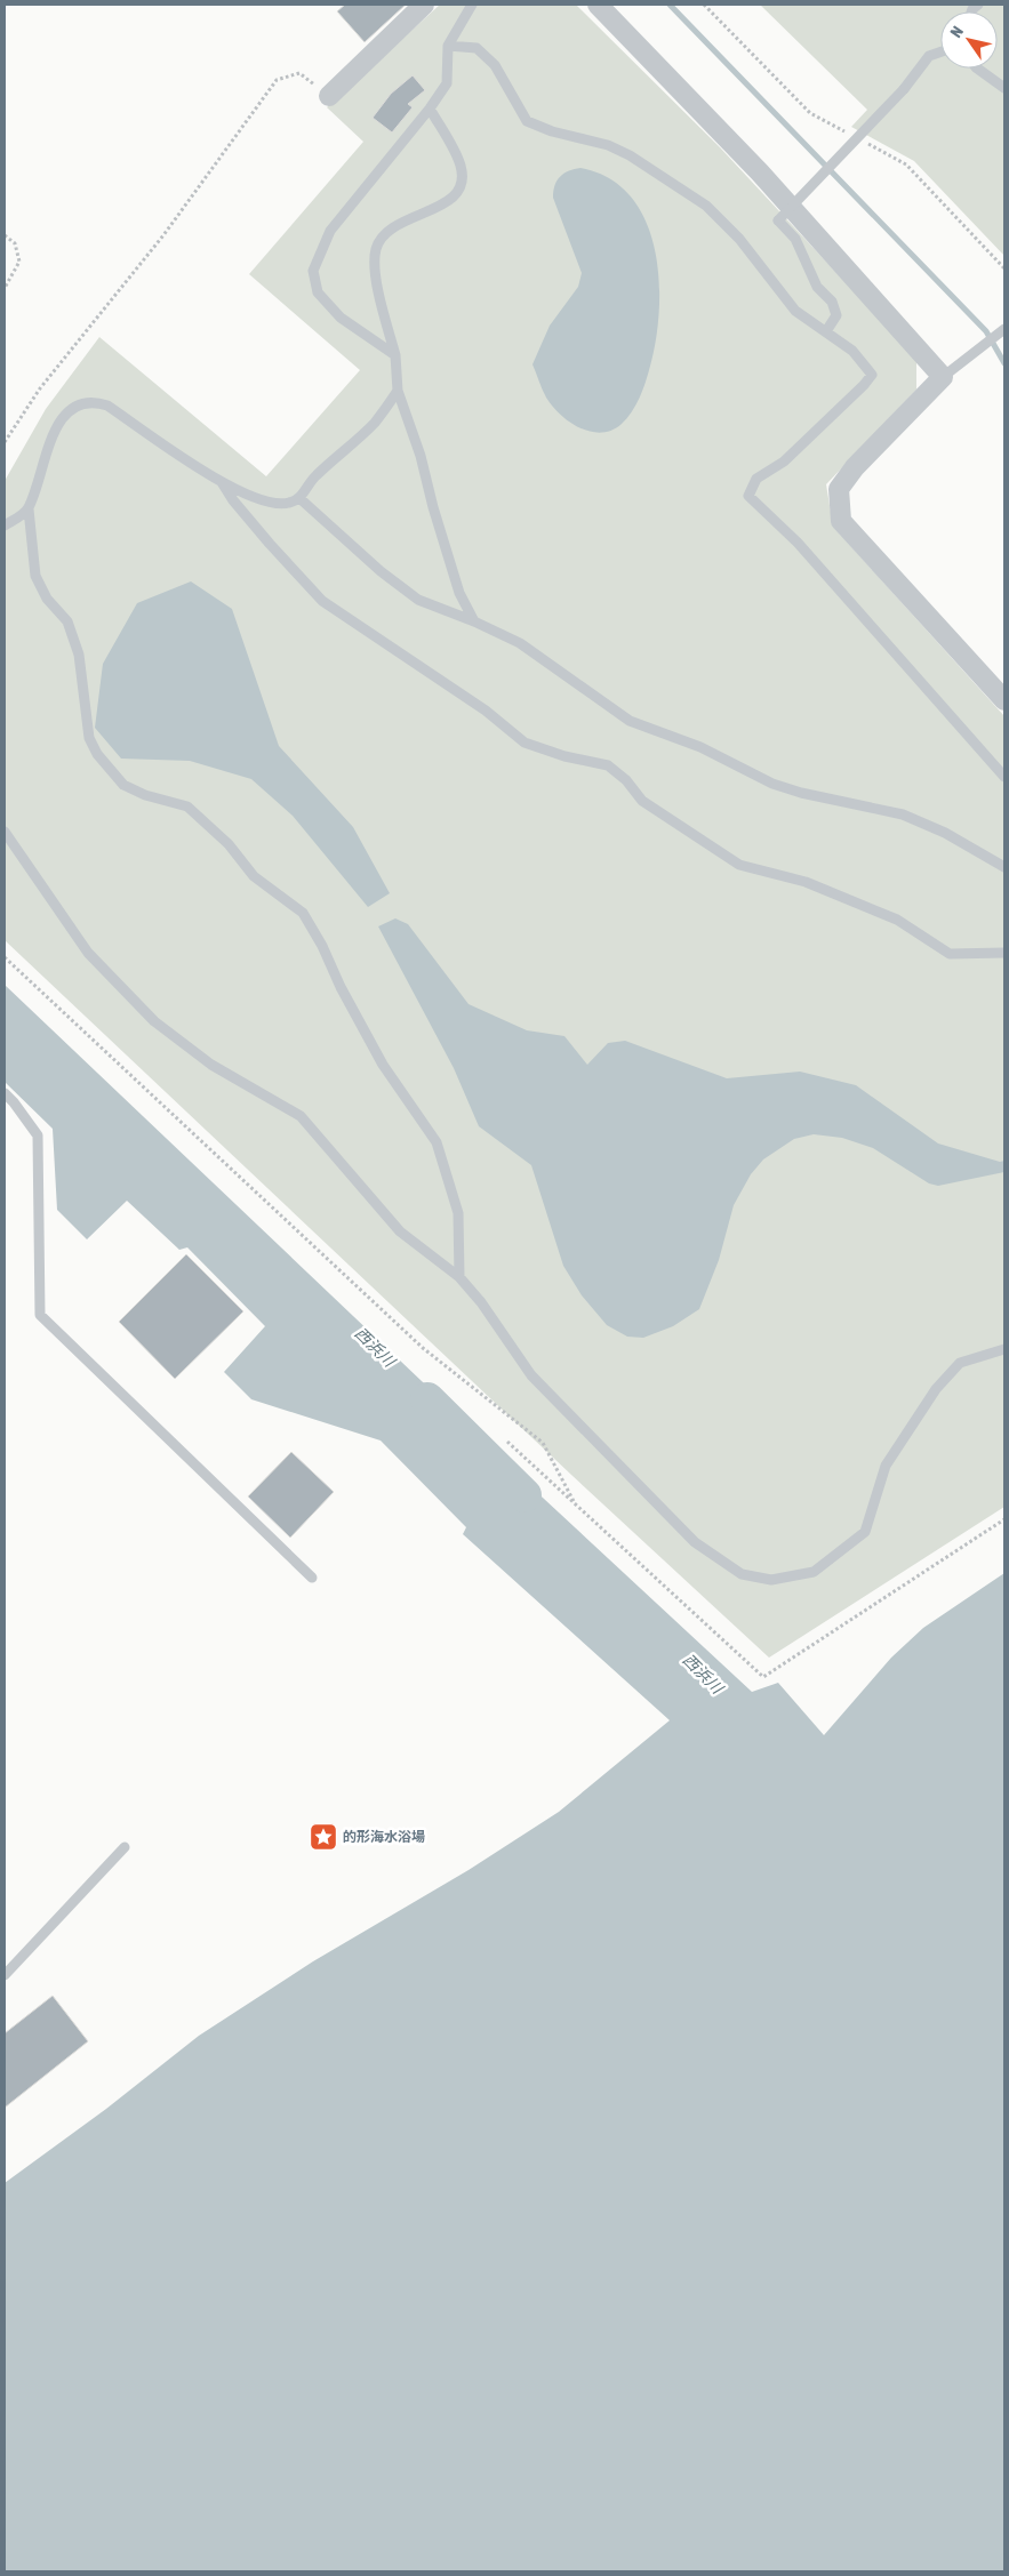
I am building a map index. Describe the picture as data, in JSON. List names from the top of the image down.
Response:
{
  "water": ["西浜川"],
  "places": {
    "place": ["的形海水浴場"]
  },
  "north": "top left"
}
